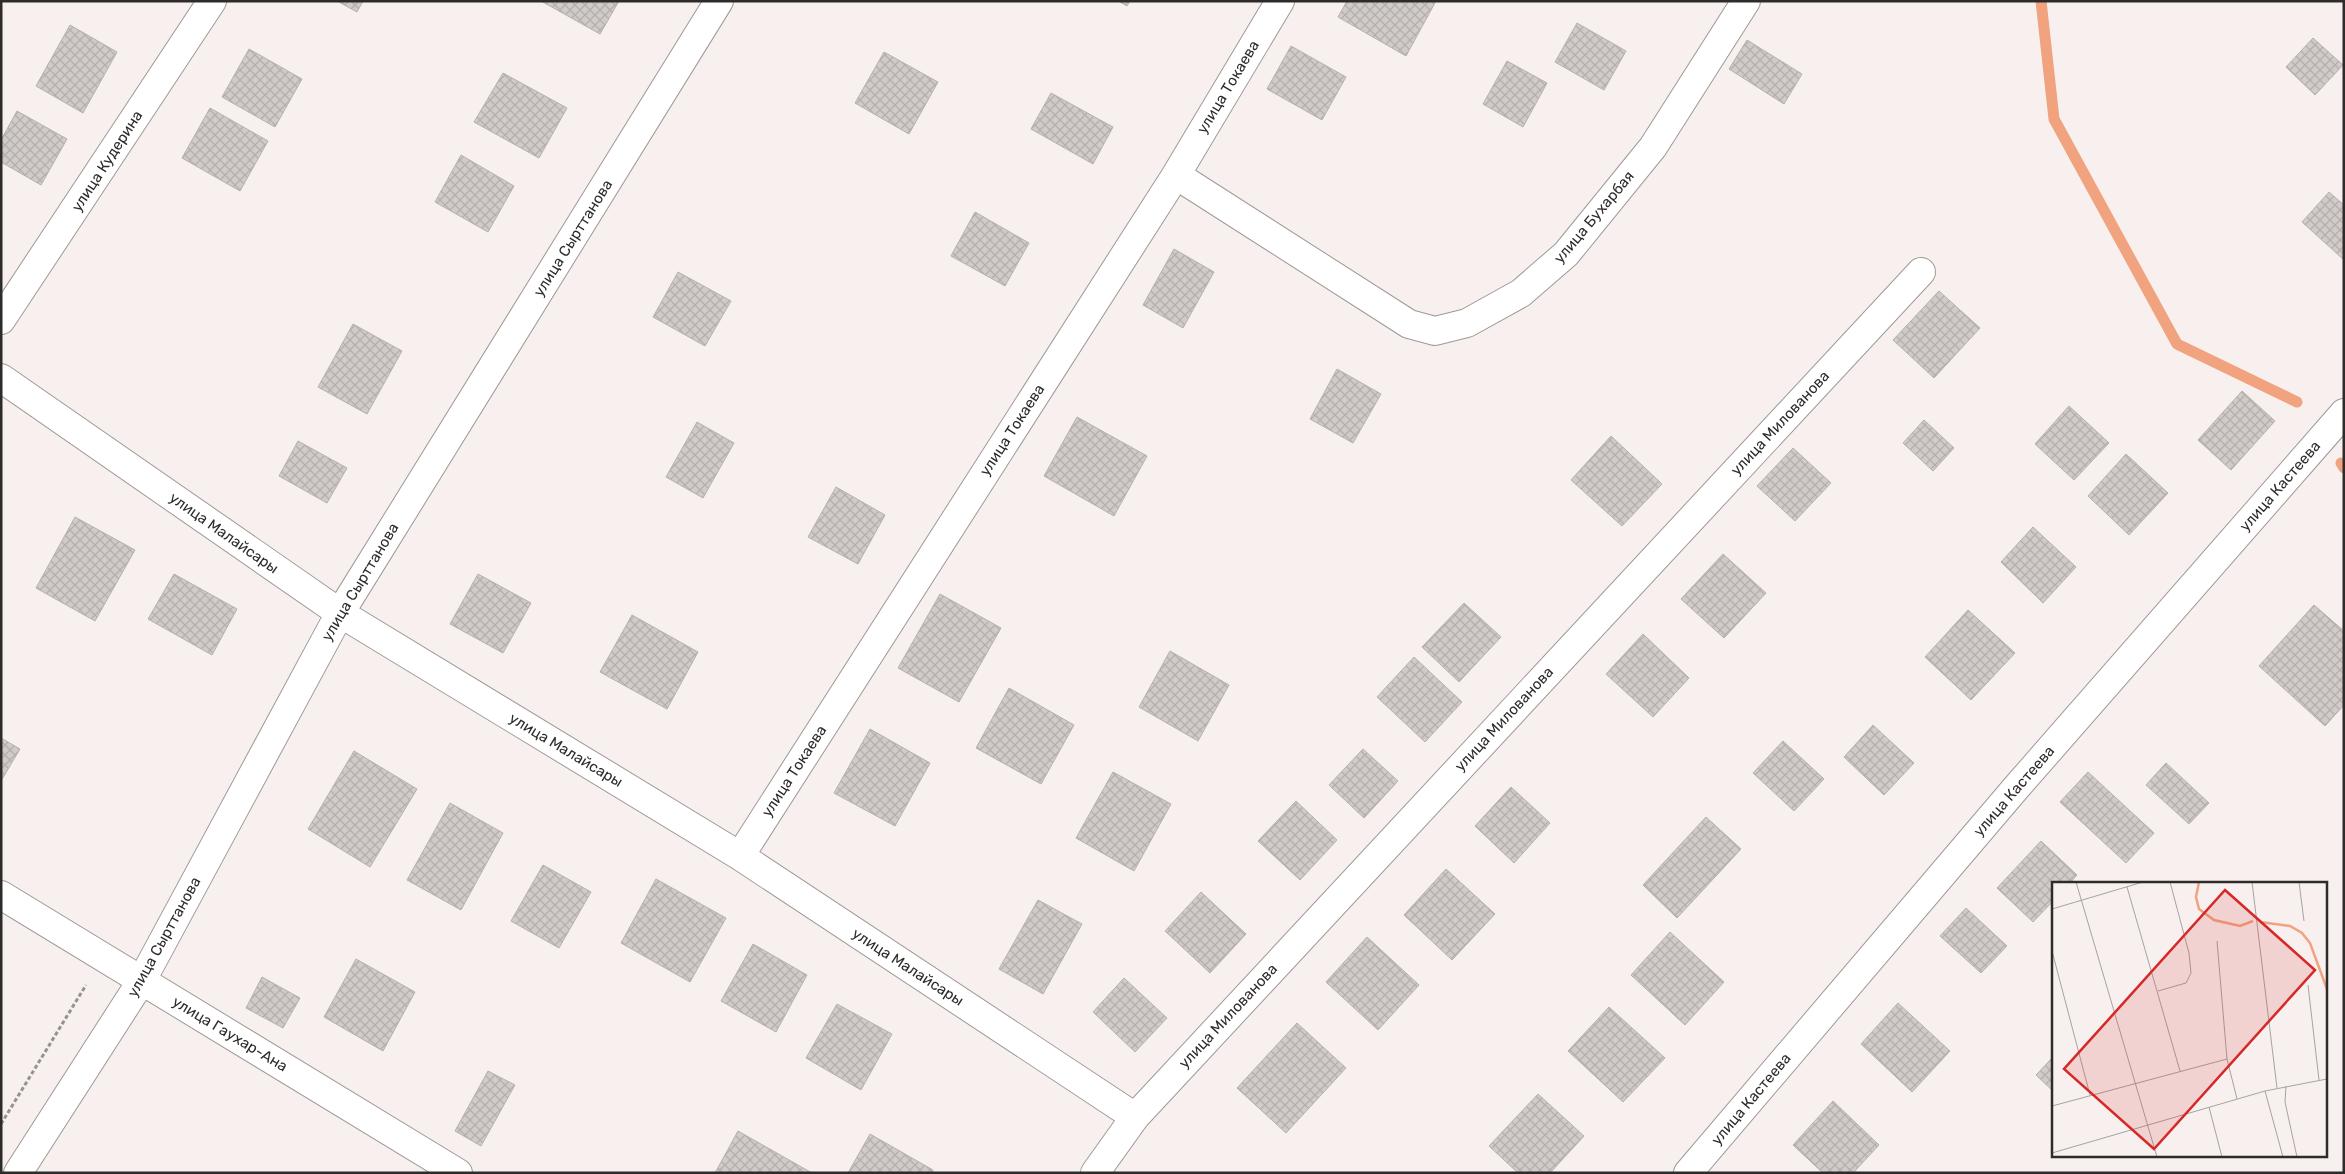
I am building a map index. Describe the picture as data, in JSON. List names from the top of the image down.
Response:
{
  "streets": {
    "street": [
      "улица Токаева",
      "улица Кудерина",
      "улица Бухарбая",
      "улица Сырттанова",
      "улица Милованова",
      "улица Кастеева",
      "улица Малайсары",
      "улица Гаухар-Ана"
    ]
  },
  "crossings": [
    ["улица Токаева", "улица Бухарбая"],
    ["улица Токаева", "улица Малайсары"],
    ["улица Сырттанова", "улица Малайсары"],
    ["улица Сырттанова", "улица Гаухар-Ана"],
    ["улица Милованова", "улица Малайсары"]
  ]
}
